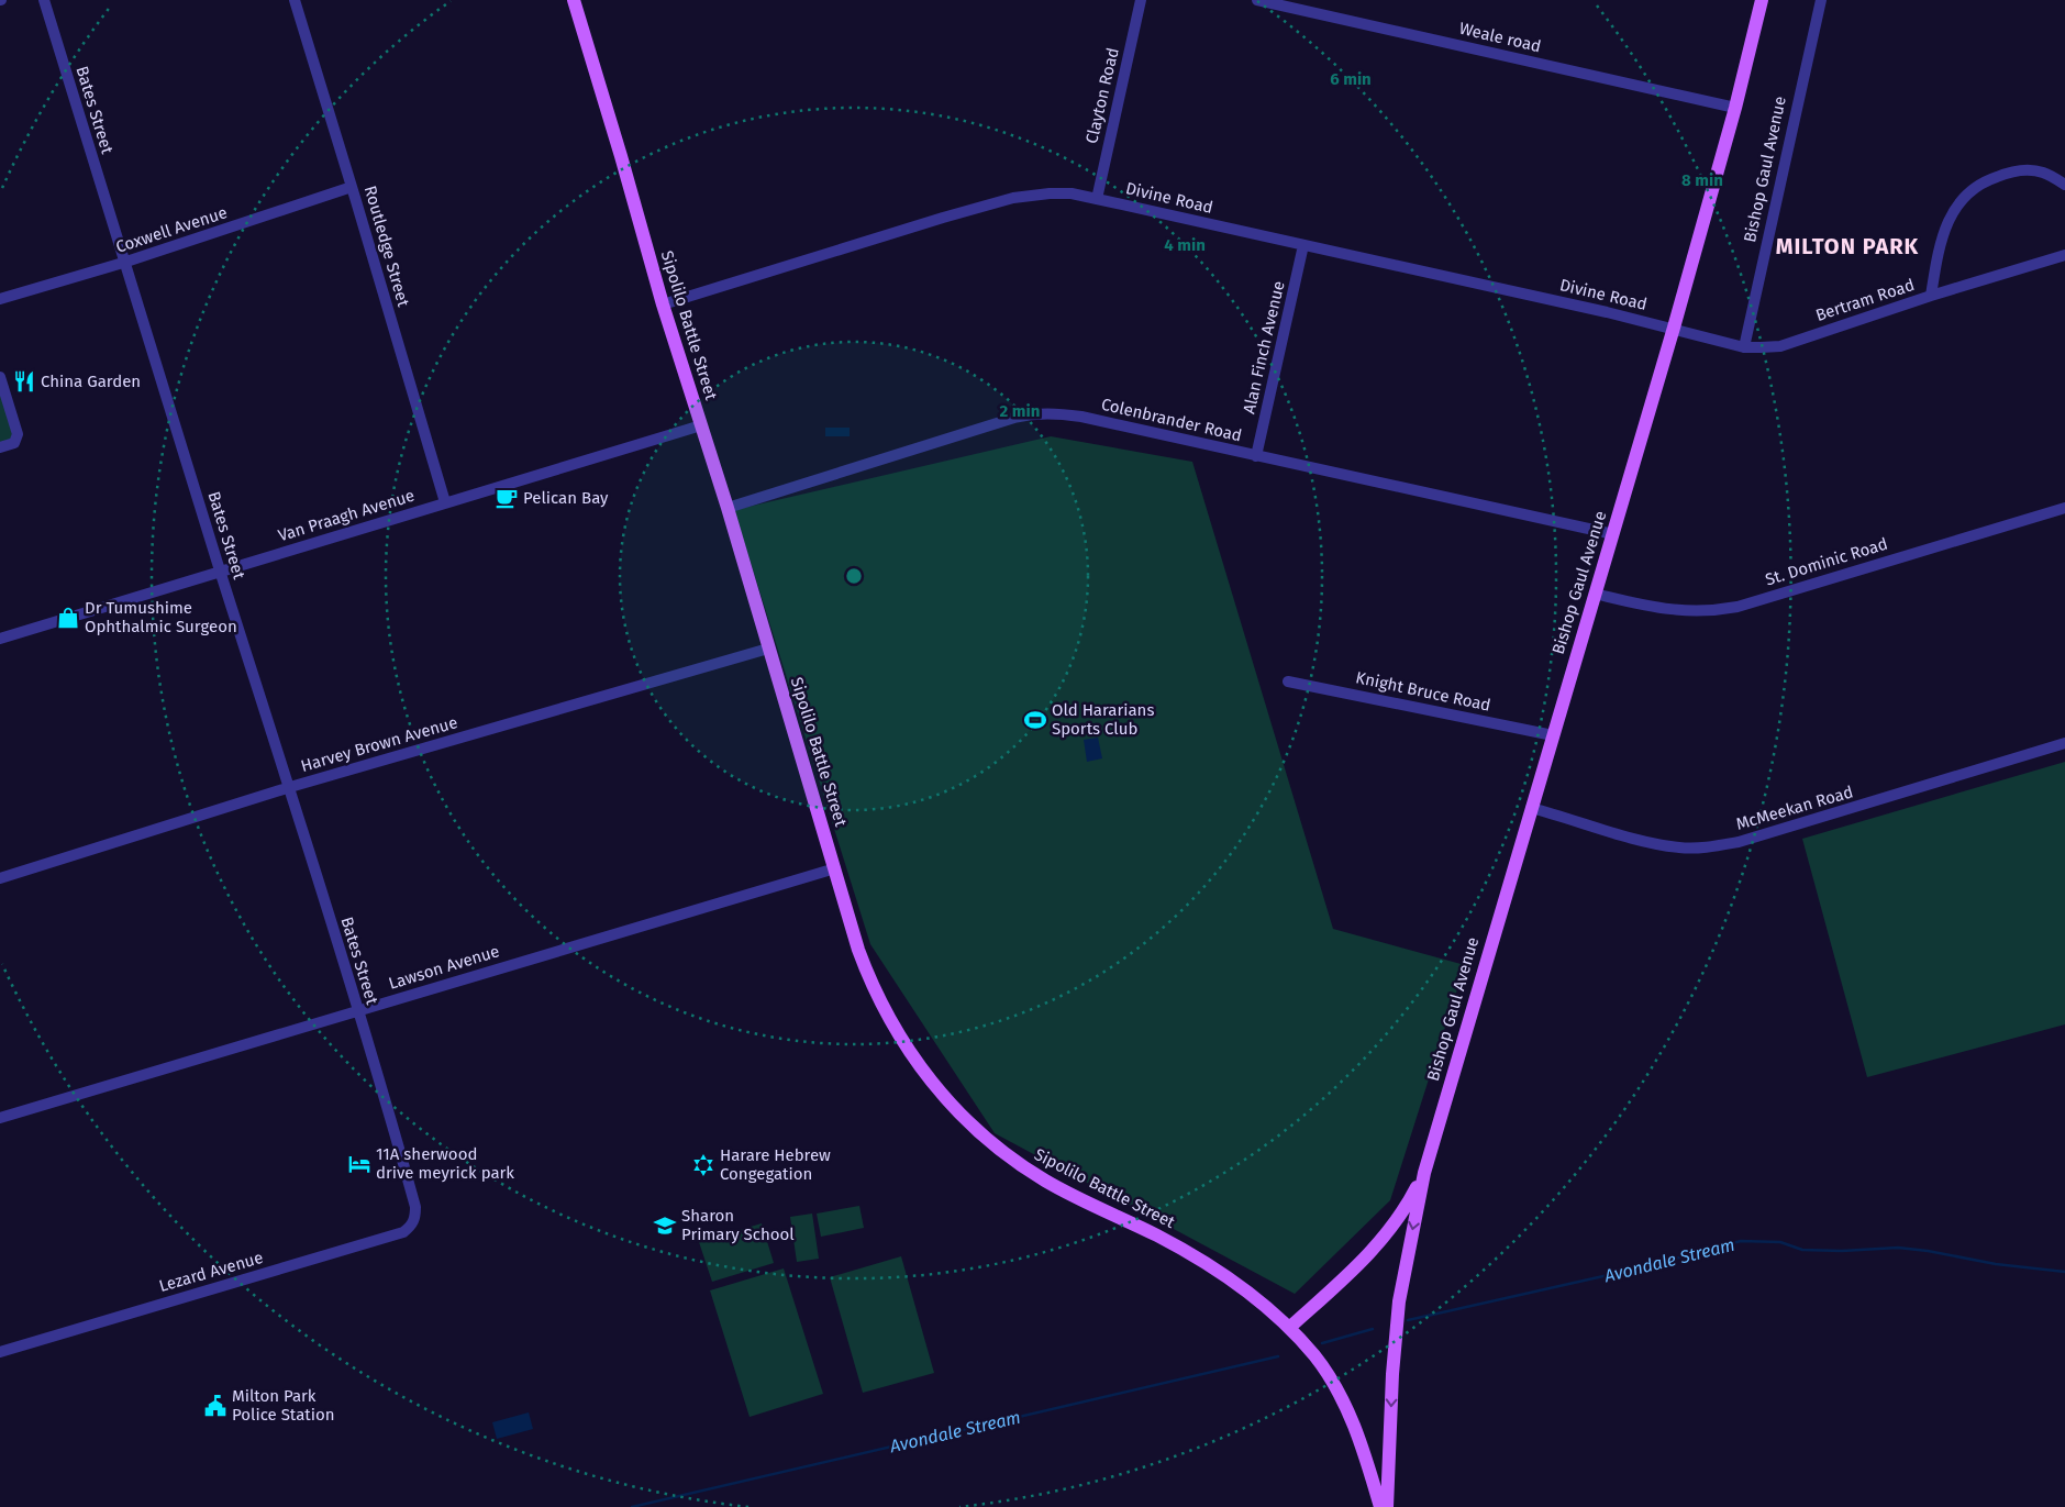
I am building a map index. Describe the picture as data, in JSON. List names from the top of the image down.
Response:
{
  "streets": {
    "main road": ["Bishop Gaul Avenue", "Sipolilo Battle Street"],
    "street": [
      "Weale road",
      "Clayton Road",
      "Bates Street",
      "Divine Road",
      "Coxwell Avenue",
      "Routledge Street",
      "Bertram Road",
      "Alan Finch Avenue",
      "Colenbrander Road",
      "Van Praagh Avenue",
      "St. Dominic Road",
      "Knight Bruce Road",
      "Harvey Brown Avenue",
      "McMeekan Road",
      "Lawson Avenue",
      "Lezard Avenue"
    ]
  },
  "crossings": [
    ["Weale road", "Bishop Gaul Avenue"],
    ["Clayton Road", "Divine Road"],
    ["Bates Street", "Coxwell Avenue"],
    ["Bates Street", "Van Praagh Avenue"],
    ["Bates Street", "Harvey Brown Avenue"],
    ["Bates Street", "Lawson Avenue"],
    ["Bates Street", "Lezard Avenue"],
    ["Bishop Gaul Avenue", "Divine Road"],
    ["Bishop Gaul Avenue", "Bertram Road"],
    ["Bishop Gaul Avenue", "Colenbrander Road"],
    ["Bishop Gaul Avenue", "St. Dominic Road"],
    ["Bishop Gaul Avenue", "Knight Bruce Road"],
    ["Bishop Gaul Avenue", "McMeekan Road"],
    ["Divine Road", "Bertram Road"],
    ["Divine Road", "Sipolilo Battle Street"],
    ["Divine Road", "Alan Finch Avenue"],
    ["Coxwell Avenue", "Routledge Street"],
    ["Routledge Street", "Van Praagh Avenue"],
    ["Sipolilo Battle Street", "Colenbrander Road"],
    ["Sipolilo Battle Street", "Van Praagh Avenue"],
    ["Sipolilo Battle Street", "Harvey Brown Avenue"],
    ["Sipolilo Battle Street", "Lawson Avenue"],
    ["Alan Finch Avenue", "Colenbrander Road"]
  ],
  "districts": ["MILTON PARK"],
  "water": ["Avondale Stream"],
  "places": {
    "restaurant": ["China Garden"],
    "cafe": ["Pelican Bay"],
    "shop": ["Dr Tumushime Ophthalmic Surgeon"],
    "sports": ["Old Hararians Sports Club"],
    "hotel": ["11A sherwood drive meyrick park"],
    "synagogue": ["Harare Hebrew Congegation"],
    "school or university": ["Sharon Primary School"],
    "public building": ["Milton Park Police Station"]
  },
  "rings": [
    "6 min",
    "8 min",
    "4 min",
    "2 min"
  ]
}
